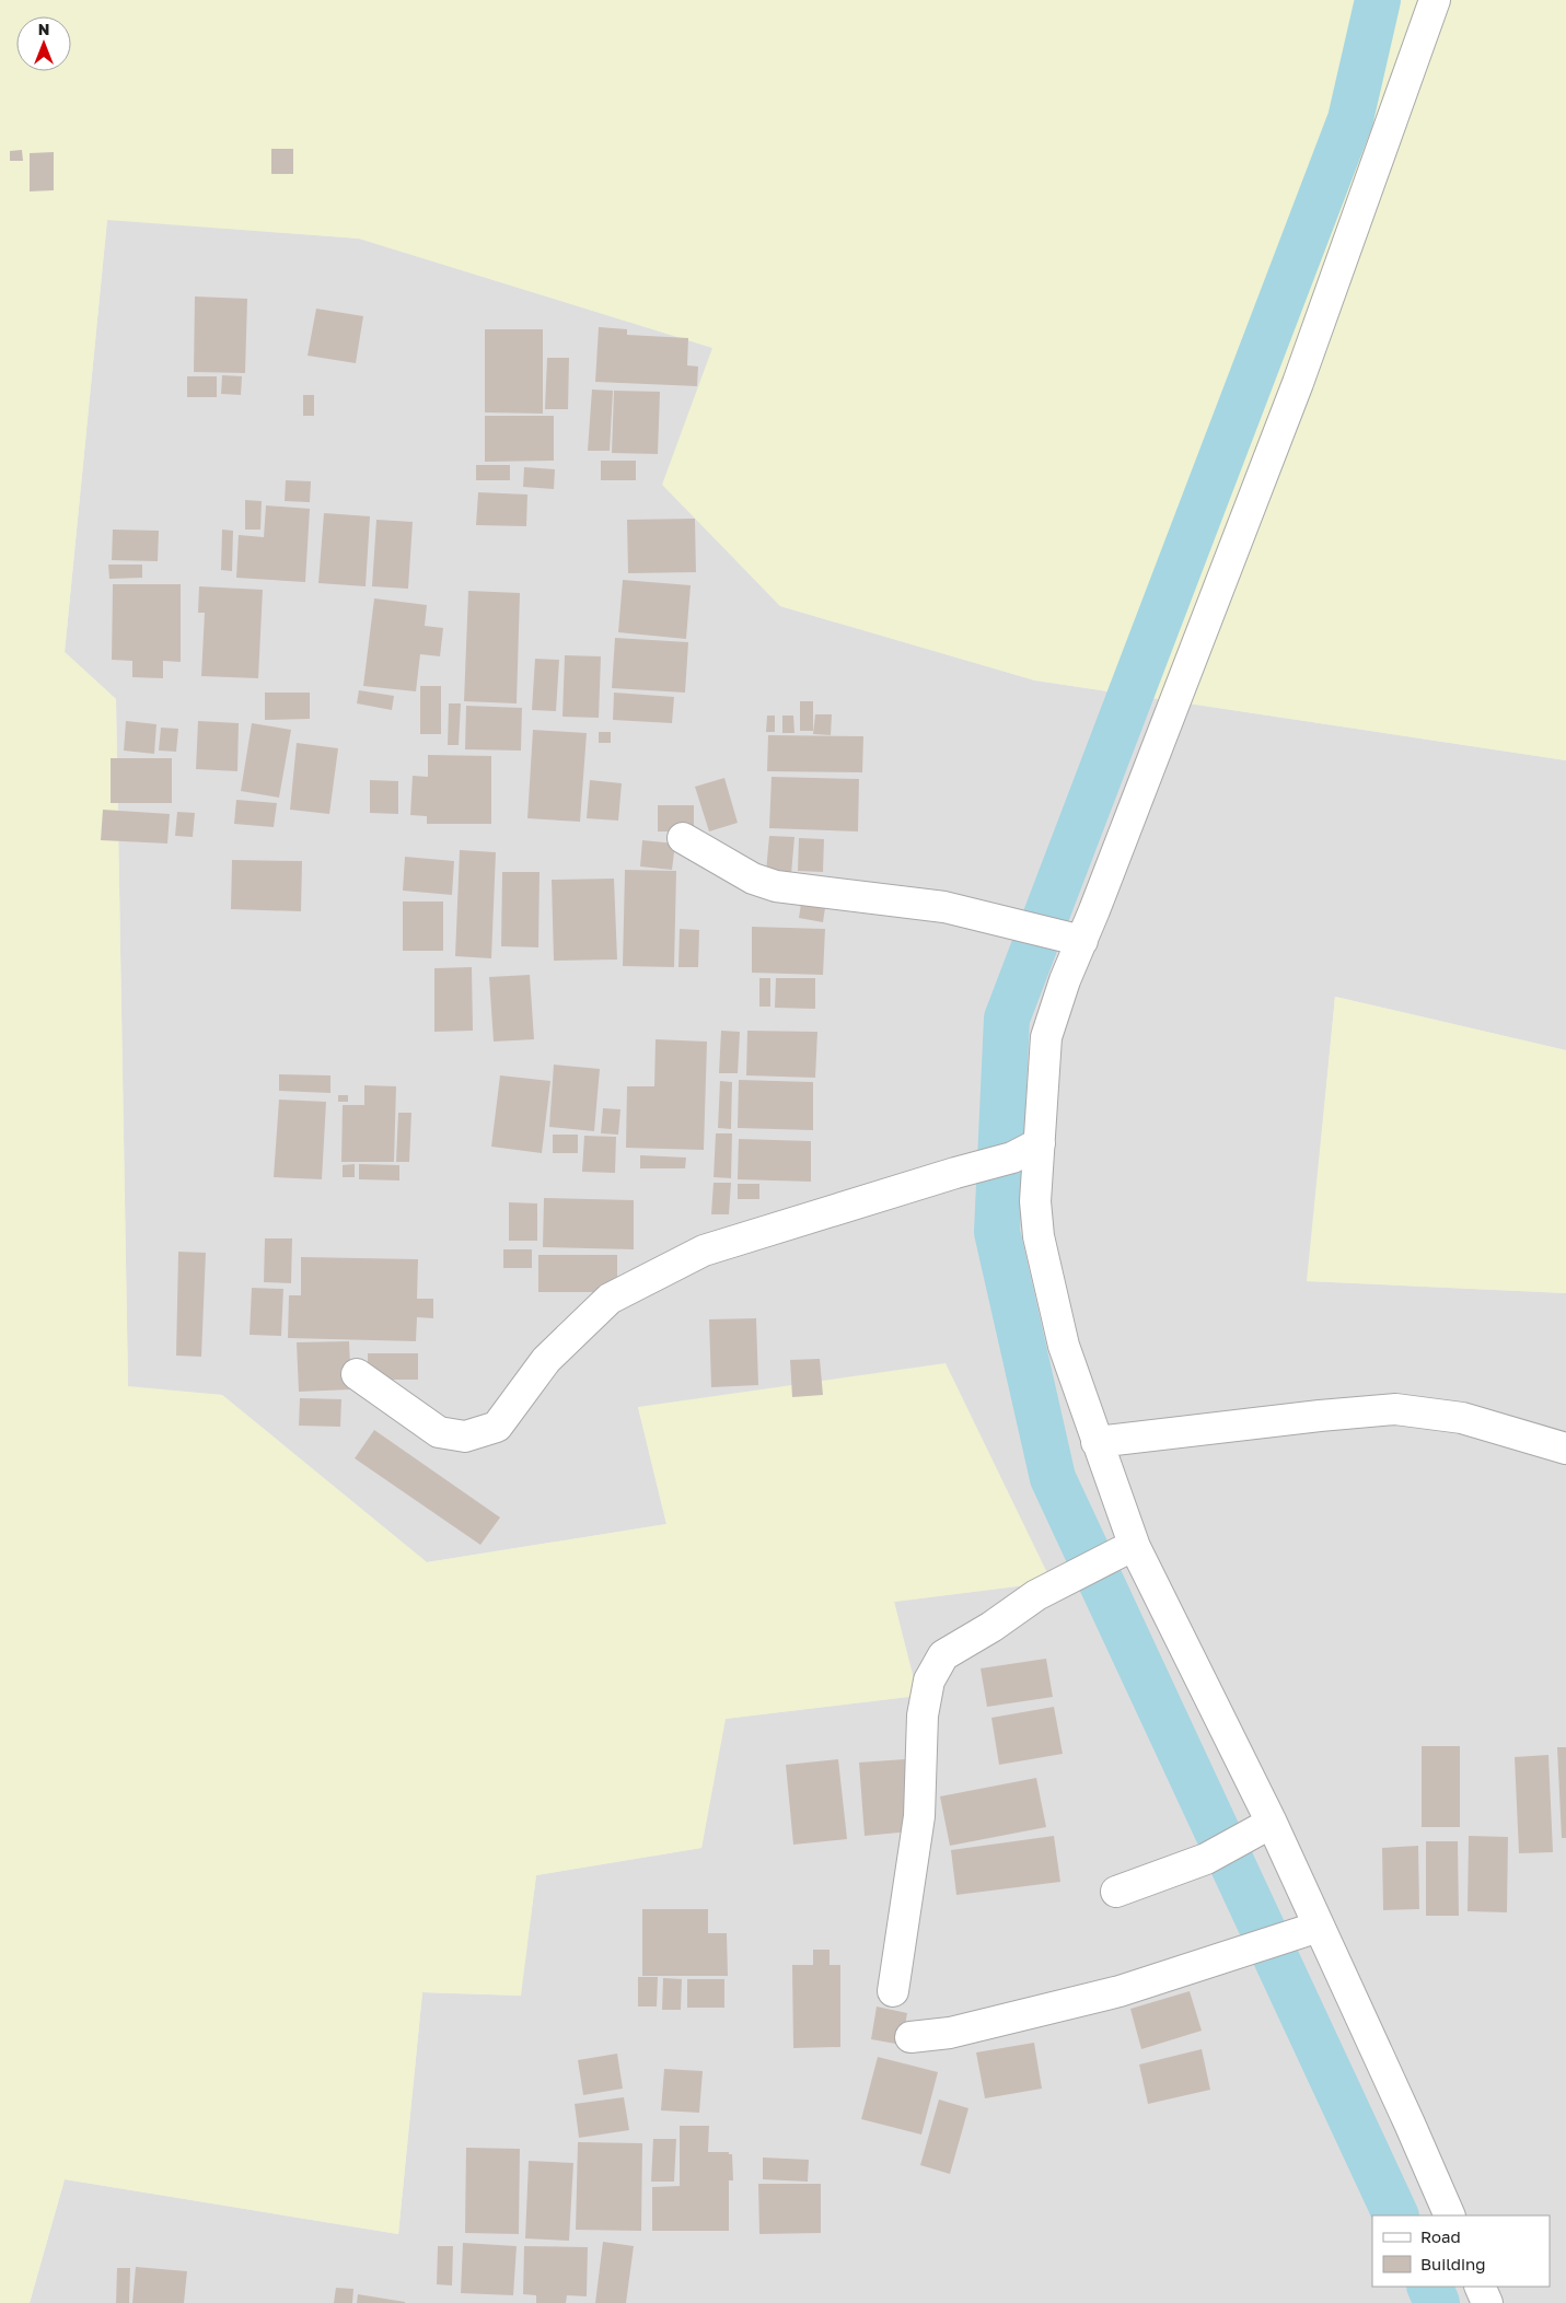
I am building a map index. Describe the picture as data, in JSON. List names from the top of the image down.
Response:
{
  "legend": ["Road", "Building"],
  "north": "top"
}
